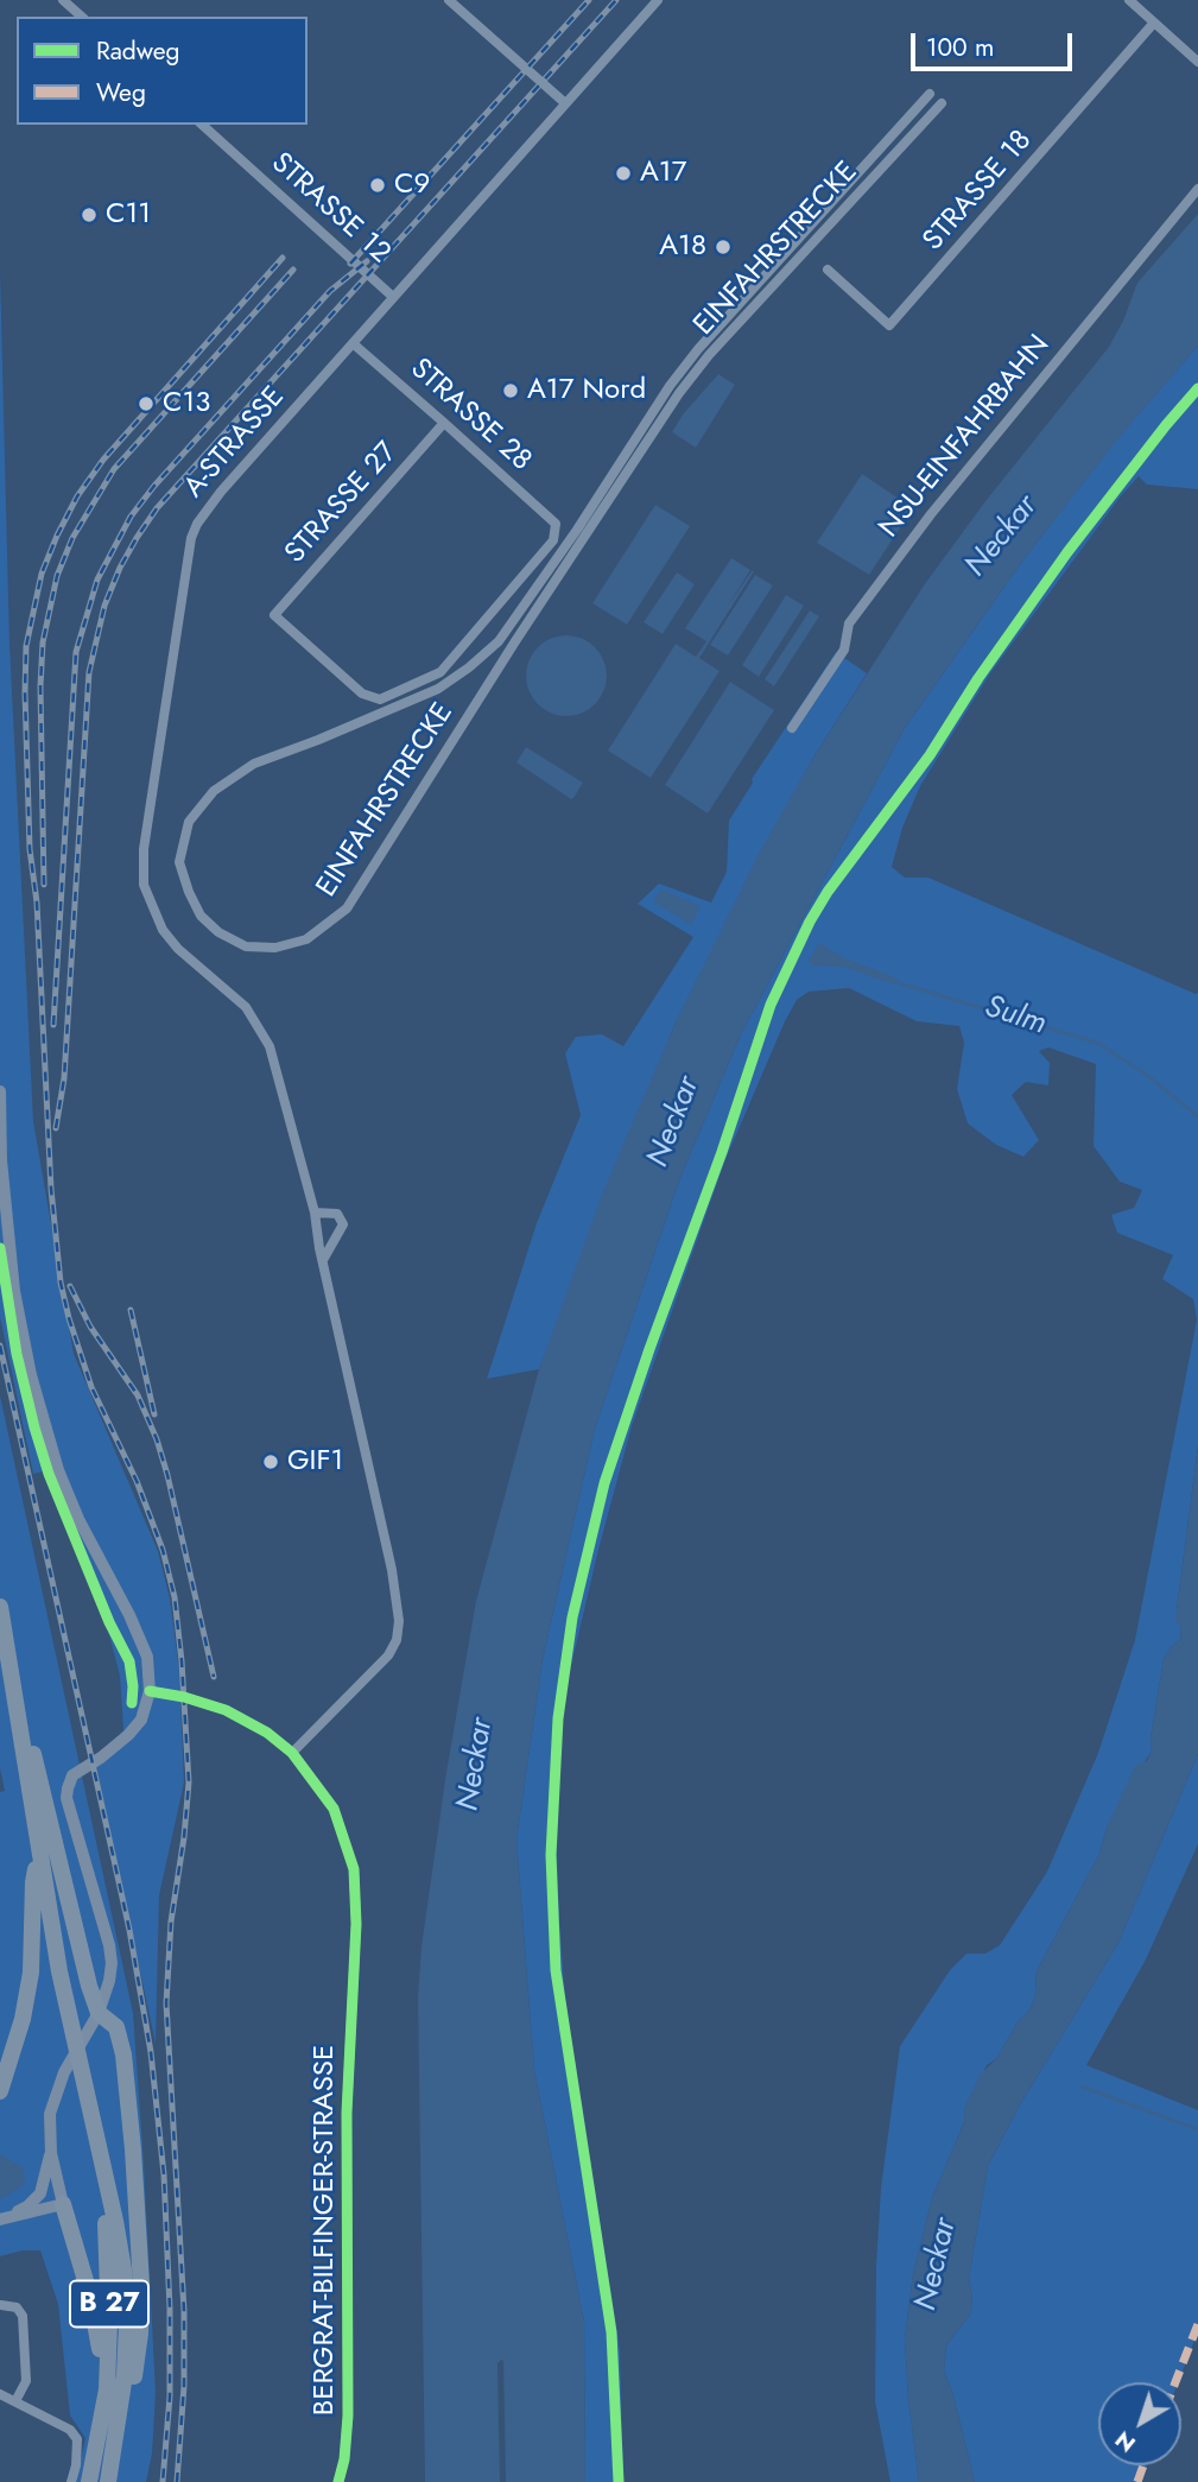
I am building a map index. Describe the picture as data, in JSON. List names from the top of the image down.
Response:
{
  "streets": {
    "highway": ["B 27"],
    "street": [
      "STRASSE 18",
      "STRASSE 12",
      "EINFAHRSTRECKE",
      "STRASSE 28",
      "NSU-EINFAHRBAHN",
      "A-STRASSE",
      "STRASSE 27",
      "BERGRAT-BILFINGER-STRASSE"
    ]
  },
  "crossings": [
    ["STRASSE 12", "A-STRASSE"],
    ["STRASSE 28", "A-STRASSE"],
    ["STRASSE 28", "STRASSE 27"],
    ["A-STRASSE", "BERGRAT-BILFINGER-STRASSE"]
  ],
  "water": ["Neckar", "Sulm"],
  "places": [
    "A17",
    "C9",
    "C11",
    "A18",
    "A17 Nord",
    "C13",
    "GIF1"
  ],
  "legend": ["Radweg", "Weg"],
  "scale_bar": "100 m",
  "north": "bottom left"
}
